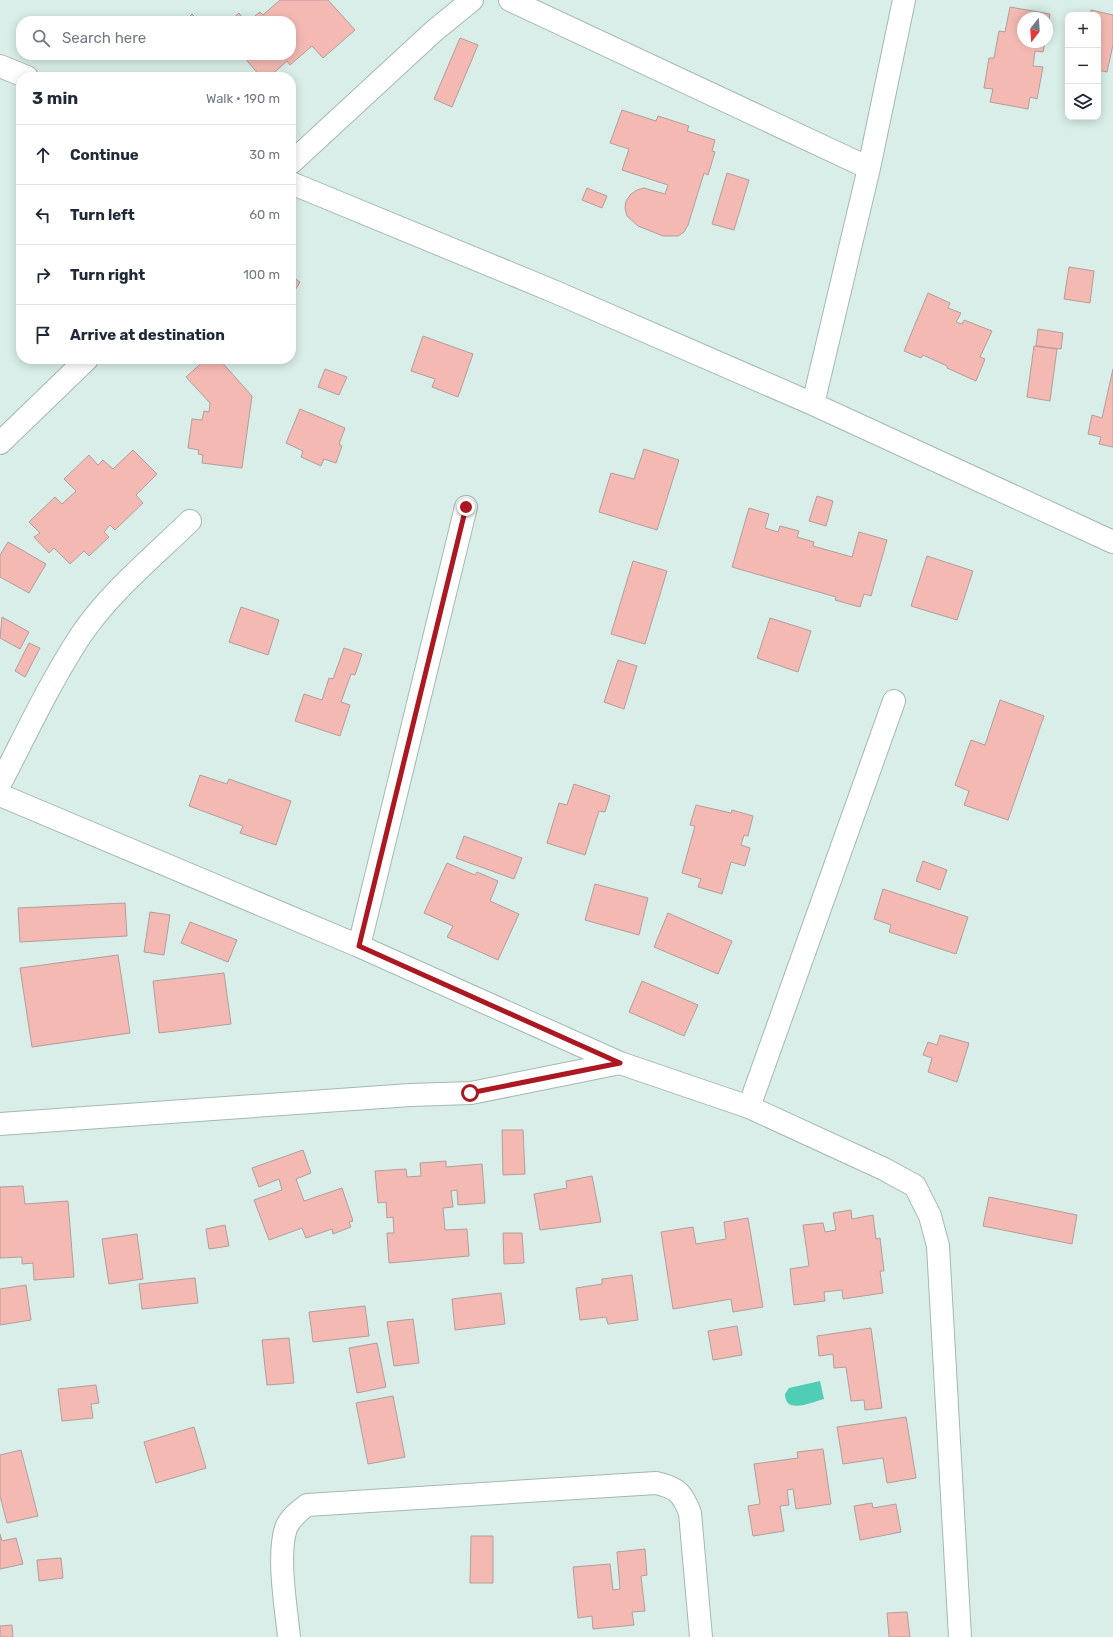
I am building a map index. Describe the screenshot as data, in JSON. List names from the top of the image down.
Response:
{
  "north": "bottom",
  "page": {
    "map_buttons": ["+", "−"],
    "search": "Search here",
    "heading": ["3 min", "Walk · 190 m"],
    "list": [
      ["Continue", "30 m"],
      ["Turn left", "60 m"],
      ["Turn right", "100 m"],
      "Arrive at destination"
    ]
  }
}
